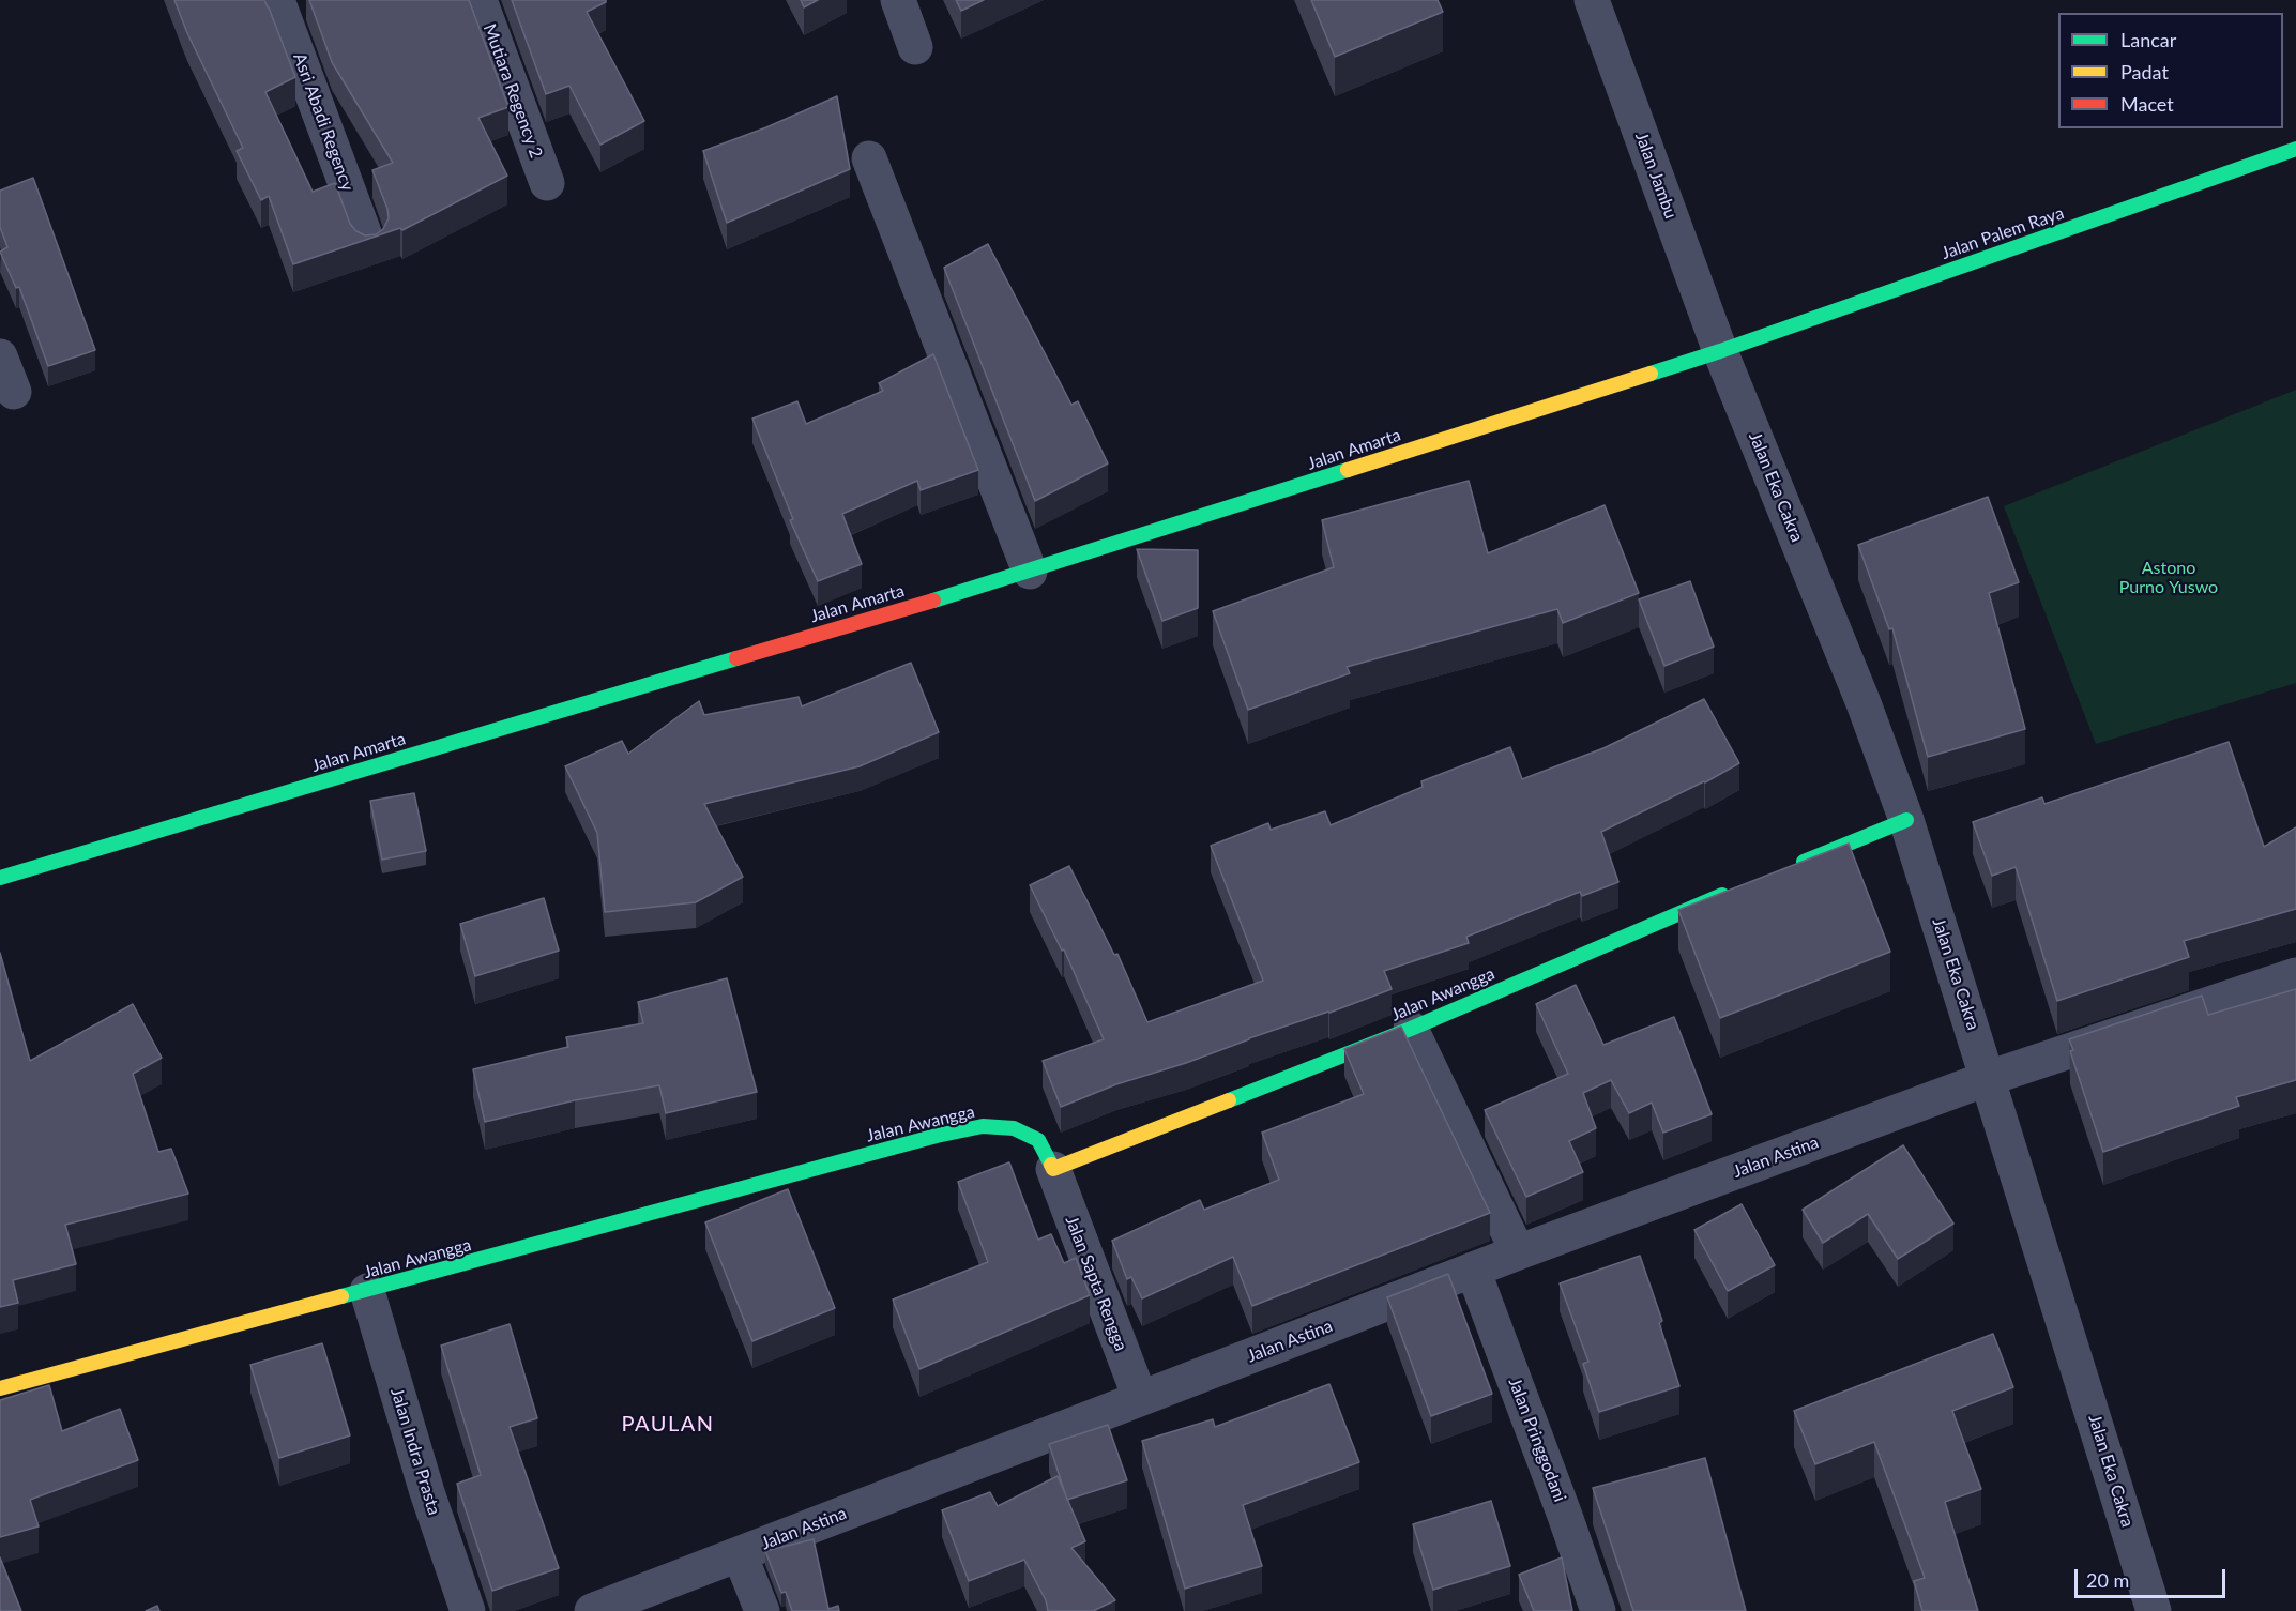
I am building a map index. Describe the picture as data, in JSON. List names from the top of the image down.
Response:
{
  "streets": {
    "street": [
      "Mutiara Regency 2",
      "Asri Abadi Regency",
      "Jalan Jambu",
      "Jalan Palem Raya",
      "Jalan Amarta",
      "Jalan Eka Cakra",
      "Jalan Awangga",
      "Jalan Astina",
      "Jalan Sapta Rengga",
      "Jalan Pringgodani",
      "Jalan Indra Prasta"
    ]
  },
  "crossings": [
    ["Jalan Jambu", "Jalan Palem Raya"],
    ["Jalan Jambu", "Jalan Amarta"],
    ["Jalan Jambu", "Jalan Eka Cakra"],
    ["Jalan Palem Raya", "Jalan Amarta"],
    ["Jalan Palem Raya", "Jalan Eka Cakra"],
    ["Jalan Amarta", "Jalan Eka Cakra"],
    ["Jalan Eka Cakra", "Jalan Astina"],
    ["Jalan Awangga", "Jalan Sapta Rengga"],
    ["Jalan Awangga", "Jalan Indra Prasta"],
    ["Jalan Astina", "Jalan Sapta Rengga"],
    ["Jalan Astina", "Jalan Pringgodani"]
  ],
  "districts": ["PAULAN"],
  "parks": ["Astono Purno Yuswo"],
  "legend": ["Lancar", "Padat", "Macet"],
  "scale_bar": "20 m"
}
